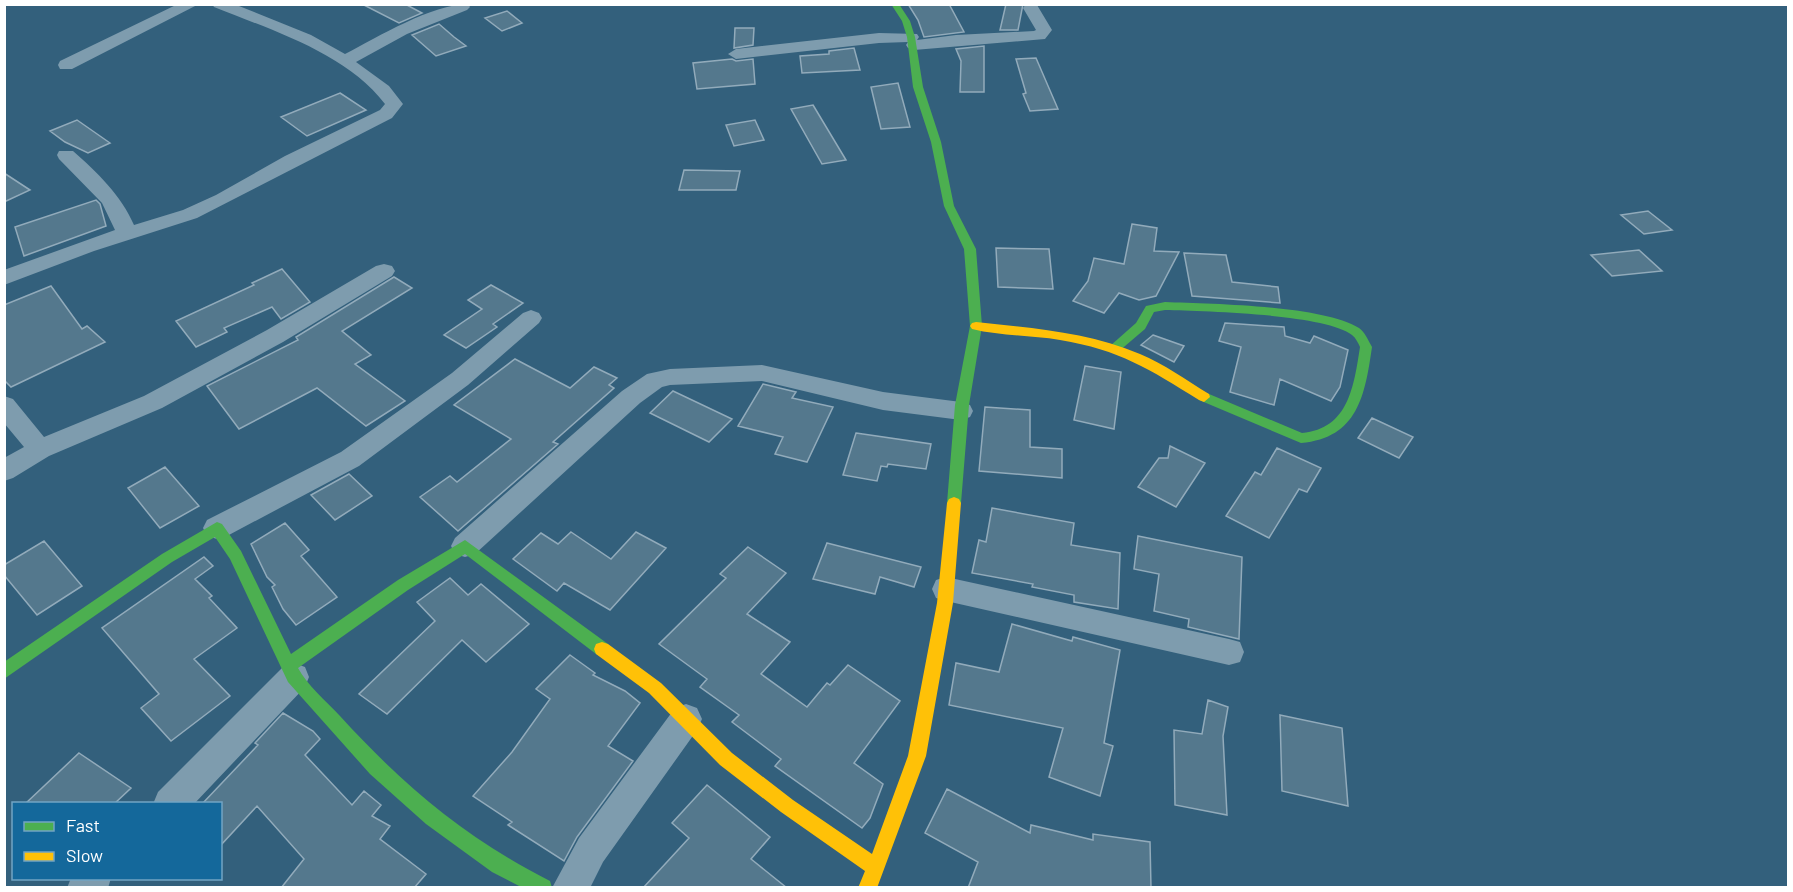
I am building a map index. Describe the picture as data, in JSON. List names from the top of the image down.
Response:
{
  "legend": ["Fast", "Slow"]
}
